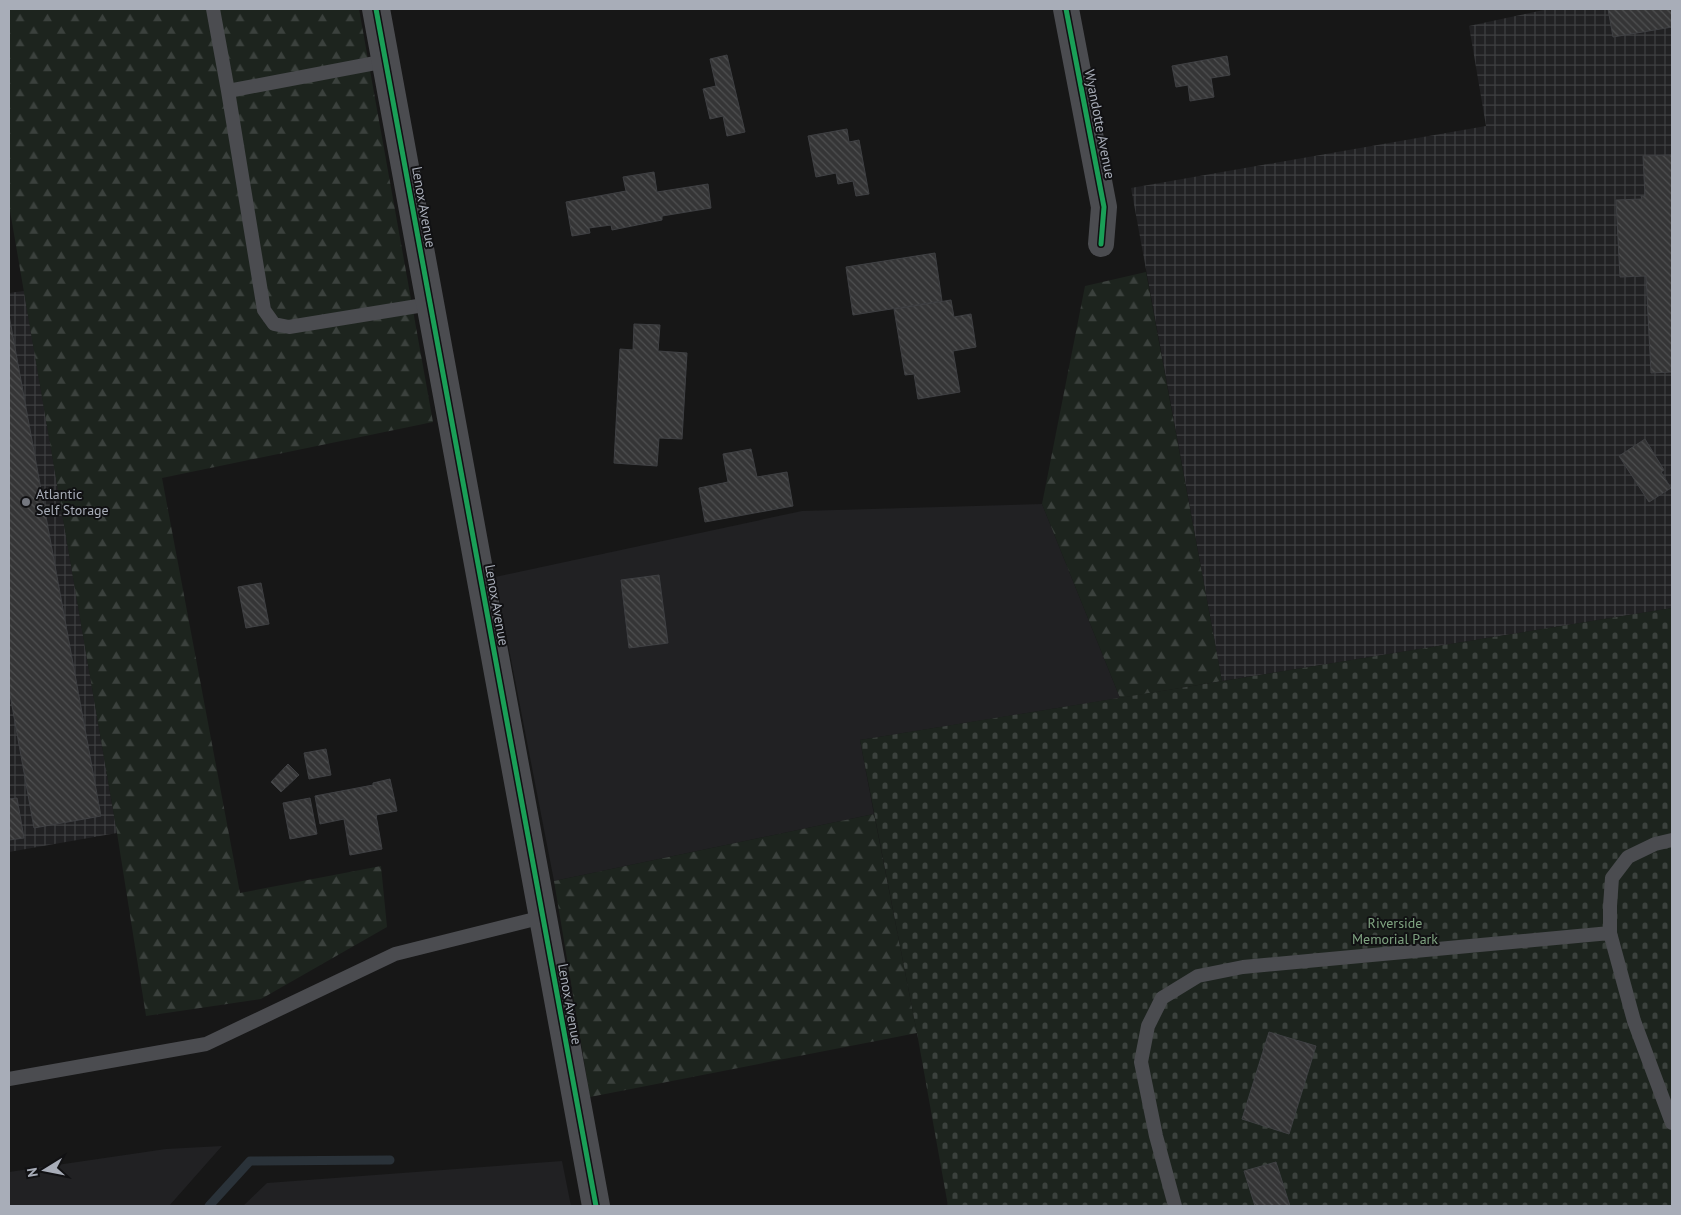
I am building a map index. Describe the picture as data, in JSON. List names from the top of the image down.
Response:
{
  "streets": {
    "street": ["Wyandotte Avenue", "Lenox Avenue"]
  },
  "parks": ["Riverside Memorial Park"],
  "places": ["Atlantic Self Storage"],
  "north": "left"
}
